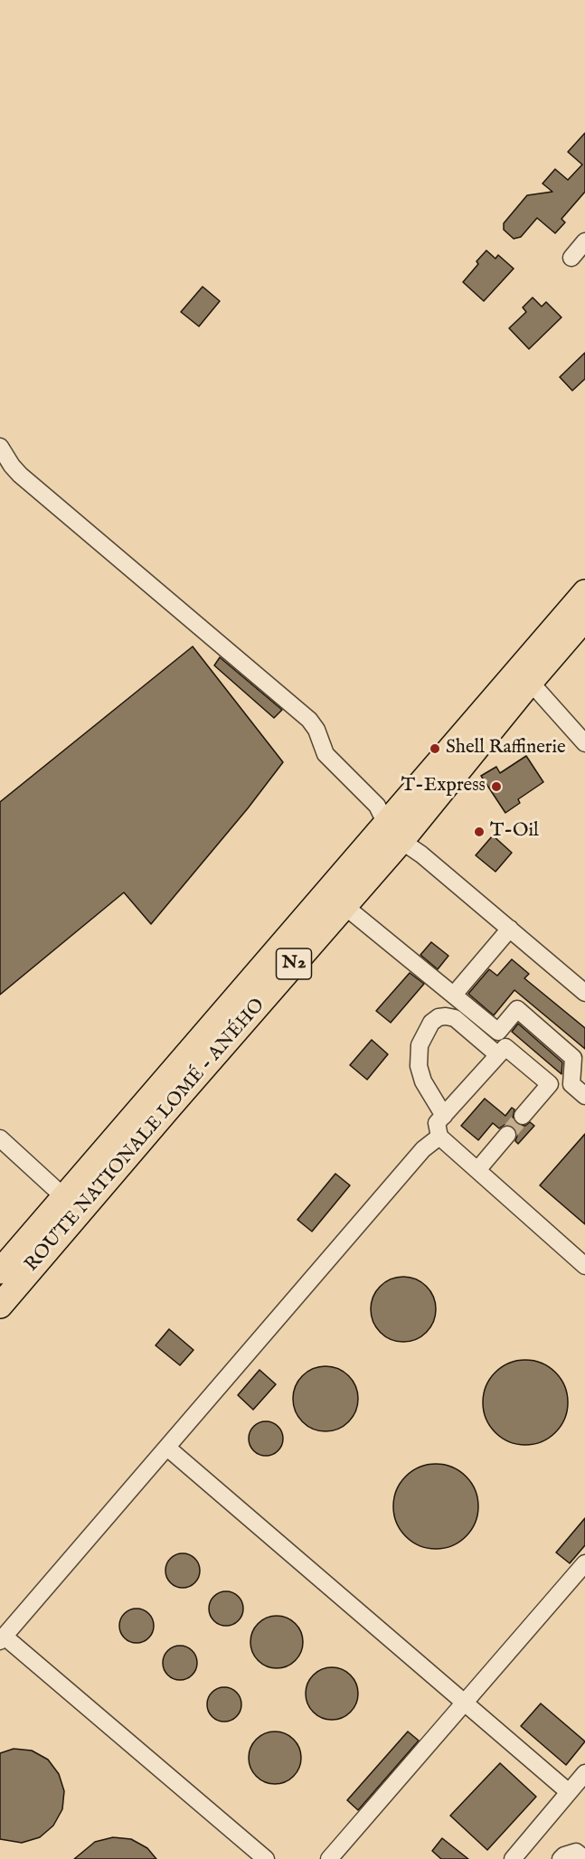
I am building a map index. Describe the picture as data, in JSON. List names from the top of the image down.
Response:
{
  "streets": {
    "highway": ["N2", "ROUTE NATIONALE LOMÉ - ANÉHO"]
  },
  "places": ["Shell Raffinerie", "T-Express", "T-Oil"]
}
